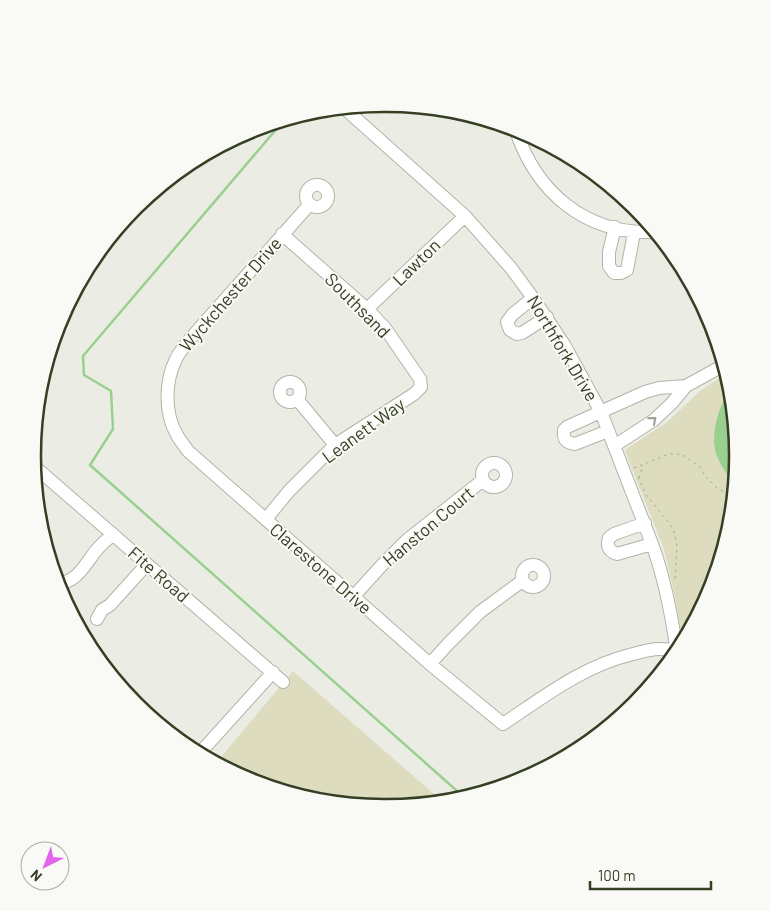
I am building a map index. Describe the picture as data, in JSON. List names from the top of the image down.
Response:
{
  "streets": {
    "street": [
      "Lawton",
      "Wyckchester Drive",
      "Southsand",
      "Northfork Drive",
      "Leanett Way",
      "Hanston Court",
      "Clarestone Drive",
      "Fite Road"
    ]
  },
  "crossings": [
    ["Lawton", "Southsand"],
    ["Lawton", "Northfork Drive"],
    ["Wyckchester Drive", "Southsand"],
    ["Wyckchester Drive", "Clarestone Drive"],
    ["Southsand", "Leanett Way"],
    ["Leanett Way", "Clarestone Drive"],
    ["Hanston Court", "Clarestone Drive"]
  ],
  "scale_bar": "100 m",
  "north": "bottom left"
}
